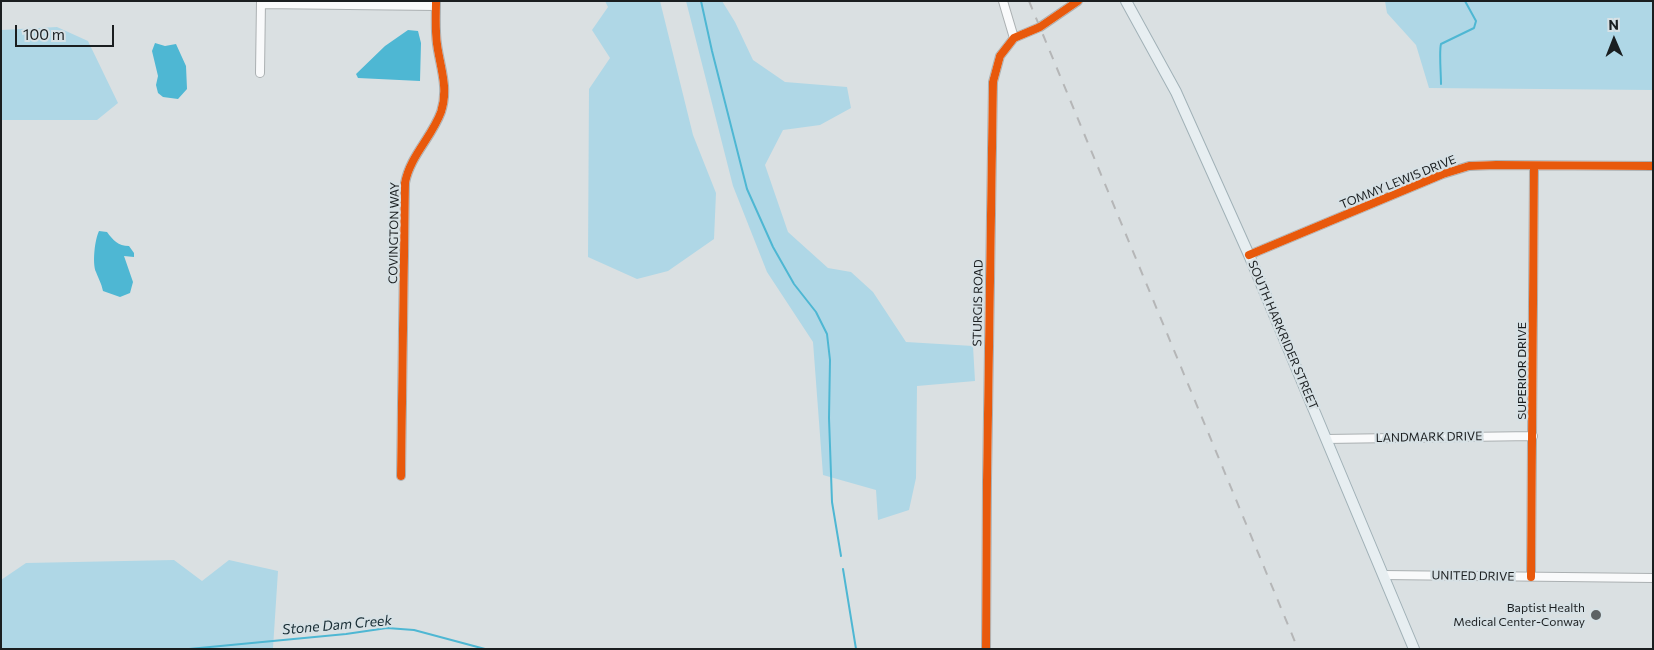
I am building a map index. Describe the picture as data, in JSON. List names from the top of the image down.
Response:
{
  "streets": {
    "main road": ["SOUTH HARKRIDER STREET"],
    "street": [
      "TOMMY LEWIS DRIVE",
      "COVINGTON WAY",
      "STURGIS ROAD",
      "SUPERIOR DRIVE",
      "LANDMARK DRIVE",
      "UNITED DRIVE"
    ]
  },
  "crossings": [
    ["TOMMY LEWIS DRIVE", "SOUTH HARKRIDER STREET"],
    ["TOMMY LEWIS DRIVE", "SUPERIOR DRIVE"],
    ["SOUTH HARKRIDER STREET", "LANDMARK DRIVE"],
    ["SOUTH HARKRIDER STREET", "UNITED DRIVE"],
    ["SUPERIOR DRIVE", "LANDMARK DRIVE"],
    ["SUPERIOR DRIVE", "UNITED DRIVE"]
  ],
  "water": ["Stone Dam Creek"],
  "places": ["Baptist Health Medical Center-Conway"],
  "scale_bar": "100 m",
  "north": "top"
}
